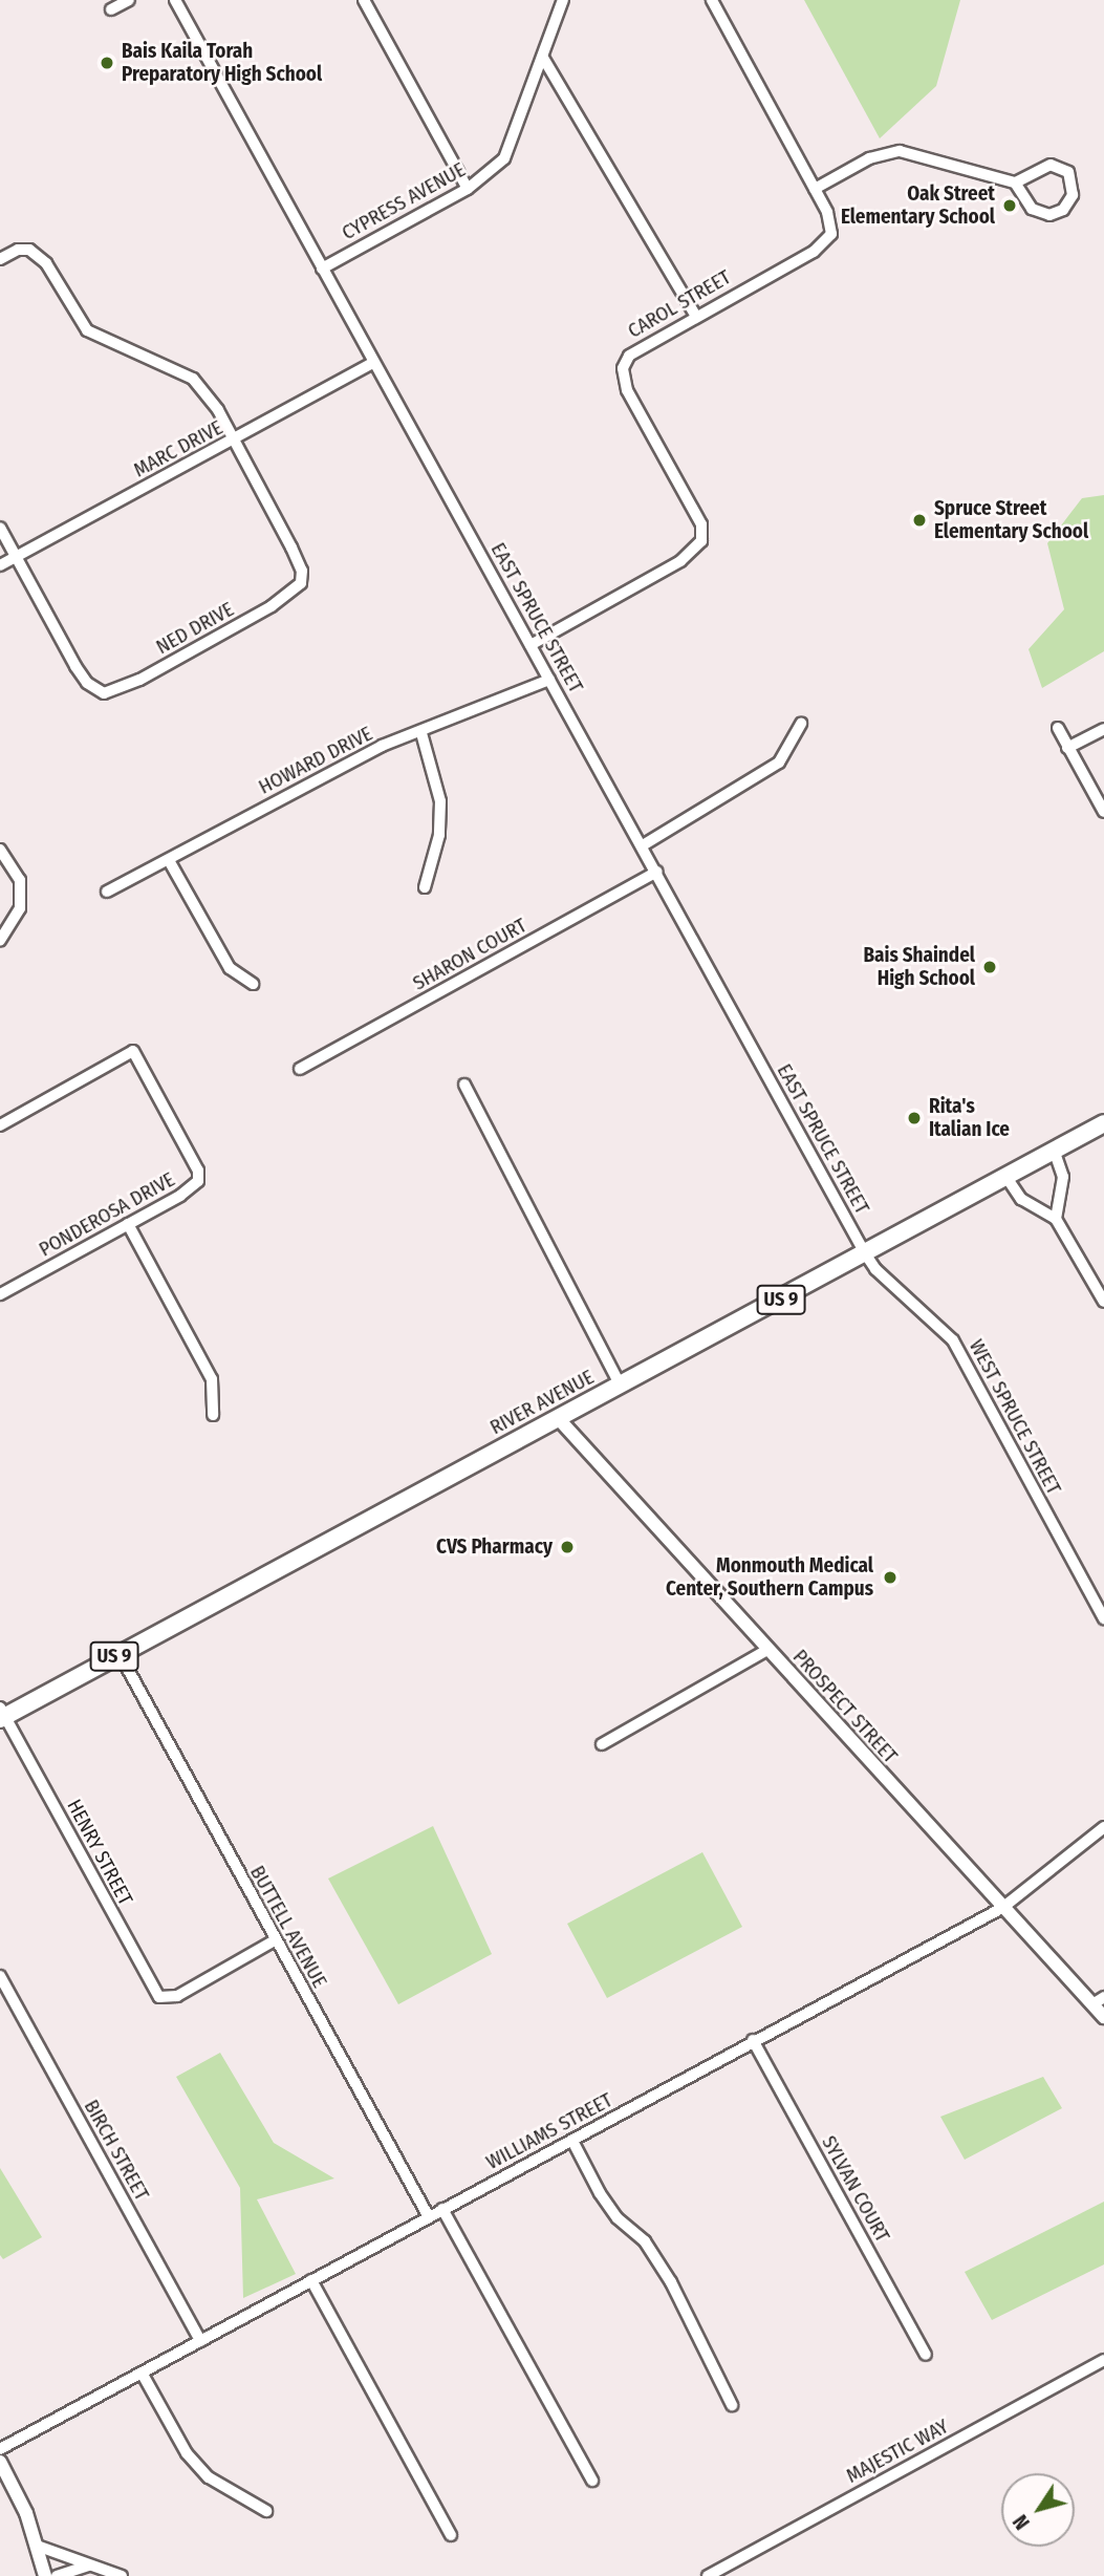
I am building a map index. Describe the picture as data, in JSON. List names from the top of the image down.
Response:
{
  "streets": {
    "highway": ["US 9", "RIVER AVENUE"],
    "street": [
      "CYPRESS AVENUE",
      "CAROL STREET",
      "MARC DRIVE",
      "EAST SPRUCE STREET",
      "NED DRIVE",
      "HOWARD DRIVE",
      "SHARON COURT",
      "PONDEROSA DRIVE",
      "WEST SPRUCE STREET",
      "PROSPECT STREET",
      "HENRY STREET",
      "BUTTELL AVENUE",
      "WILLIAMS STREET",
      "BIRCH STREET",
      "SYLVAN COURT",
      "MAJESTIC WAY"
    ]
  },
  "crossings": [
    ["CYPRESS AVENUE", "EAST SPRUCE STREET"],
    ["CAROL STREET", "EAST SPRUCE STREET"],
    ["MARC DRIVE", "EAST SPRUCE STREET"],
    ["MARC DRIVE", "NED DRIVE"],
    ["EAST SPRUCE STREET", "HOWARD DRIVE"],
    ["EAST SPRUCE STREET", "SHARON COURT"],
    ["EAST SPRUCE STREET", "RIVER AVENUE"],
    ["EAST SPRUCE STREET", "WEST SPRUCE STREET"],
    ["RIVER AVENUE", "WEST SPRUCE STREET"],
    ["RIVER AVENUE", "PROSPECT STREET"],
    ["RIVER AVENUE", "HENRY STREET"],
    ["RIVER AVENUE", "BUTTELL AVENUE"],
    ["PROSPECT STREET", "WILLIAMS STREET"],
    ["HENRY STREET", "BUTTELL AVENUE"],
    ["BUTTELL AVENUE", "WILLIAMS STREET"],
    ["WILLIAMS STREET", "BIRCH STREET"],
    ["WILLIAMS STREET", "SYLVAN COURT"]
  ],
  "places": [
    "Bais Kaila Torah Preparatory High School",
    "Oak Street Elementary School",
    "Spruce Street Elementary School",
    "Bais Shaindel High School",
    "Rita's Italian Ice",
    "CVS Pharmacy",
    "Monmouth Medical Center, Southern Campus"
  ],
  "north": "bottom left"
}
